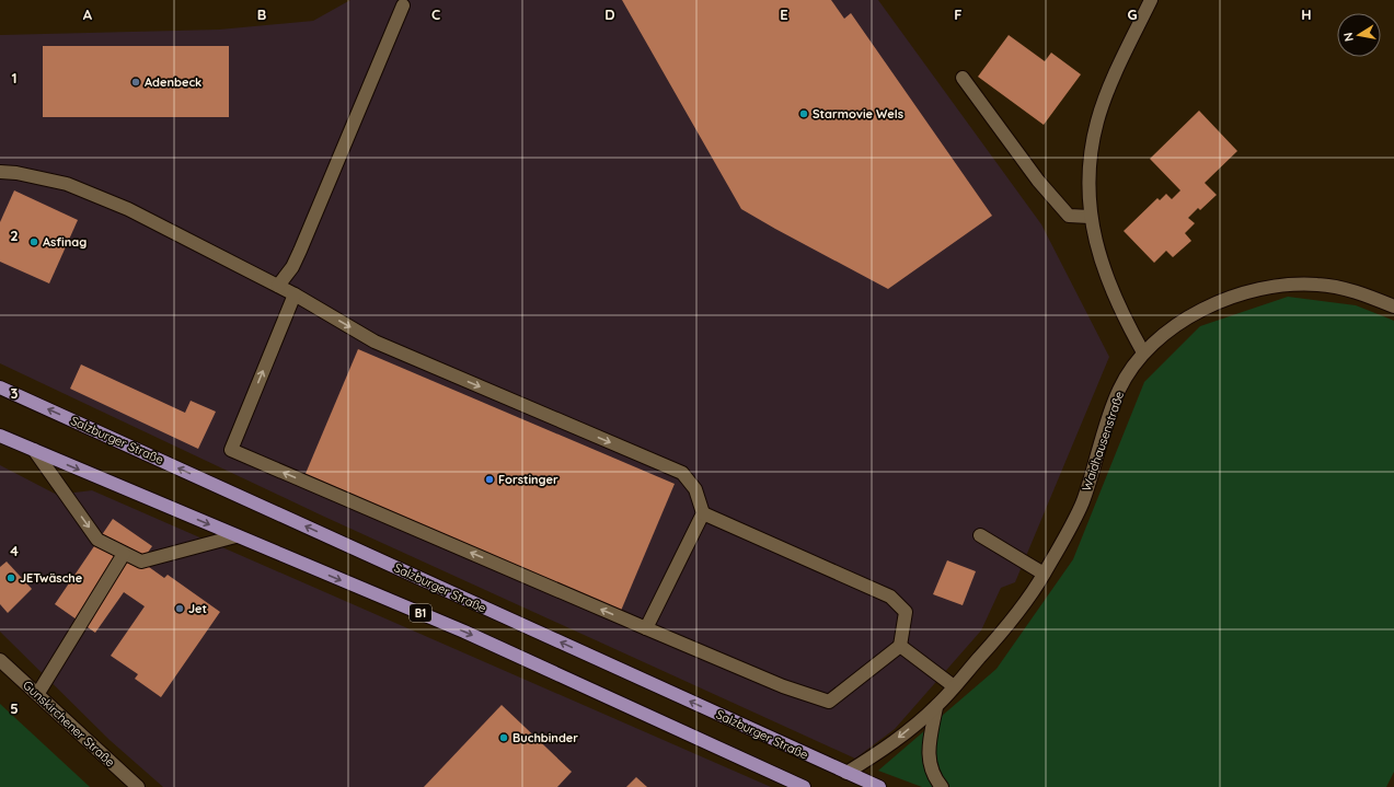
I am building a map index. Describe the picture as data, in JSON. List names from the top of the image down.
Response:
{
  "streets": {
    "main road": ["Salzburger Straße", "B1"],
    "street": ["Waidhausenstraße", "Gunskirchener Straße"]
  },
  "crossings": [
    ["Salzburger Straße", "Waidhausenstraße"]
  ],
  "places": [
    "Adenbeck",
    "Starmovie Wels",
    "Asfinag",
    "Forstinger",
    "JETwäsche",
    "Jet",
    "Buchbinder"
  ],
  "north": "left",
  "grid": {
    "columns": [
      "A",
      "B",
      "C",
      "D",
      "E",
      "F",
      "G",
      "H"
    ],
    "rows": [
      "1",
      "2",
      "3",
      "4",
      "5"
    ]
  }
}
